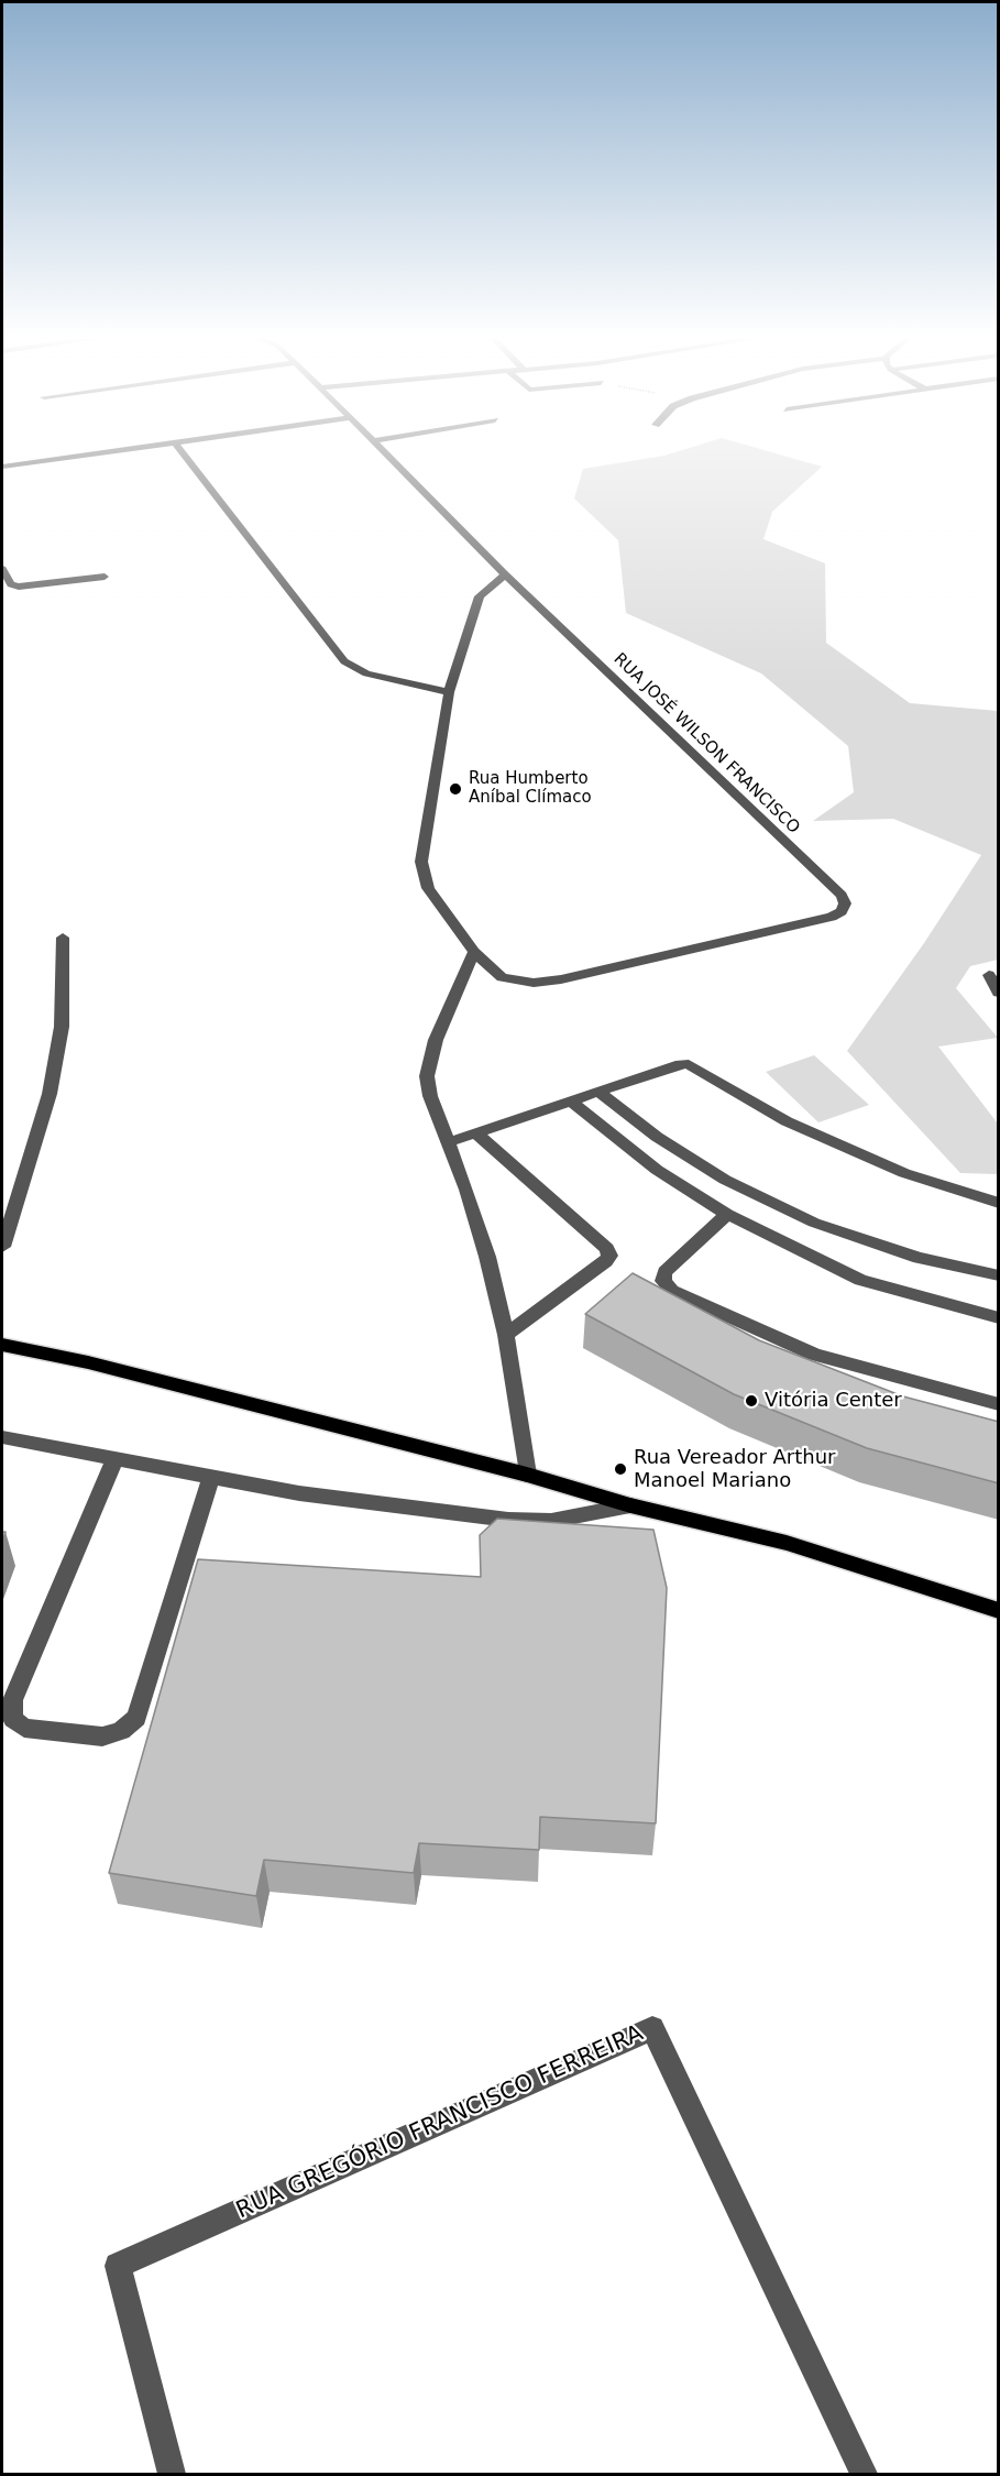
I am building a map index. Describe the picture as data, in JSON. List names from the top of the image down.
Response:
{
  "streets": {
    "street": ["RUA JOSÉ WILSON FRANCISCO", "RUA GREGÓRIO FRANCISCO FERREIRA"]
  },
  "places": ["Rua Humberto Aníbal Clímaco", "Vitória Center", "Rua Vereador Arthur Manoel Mariano"]
}
